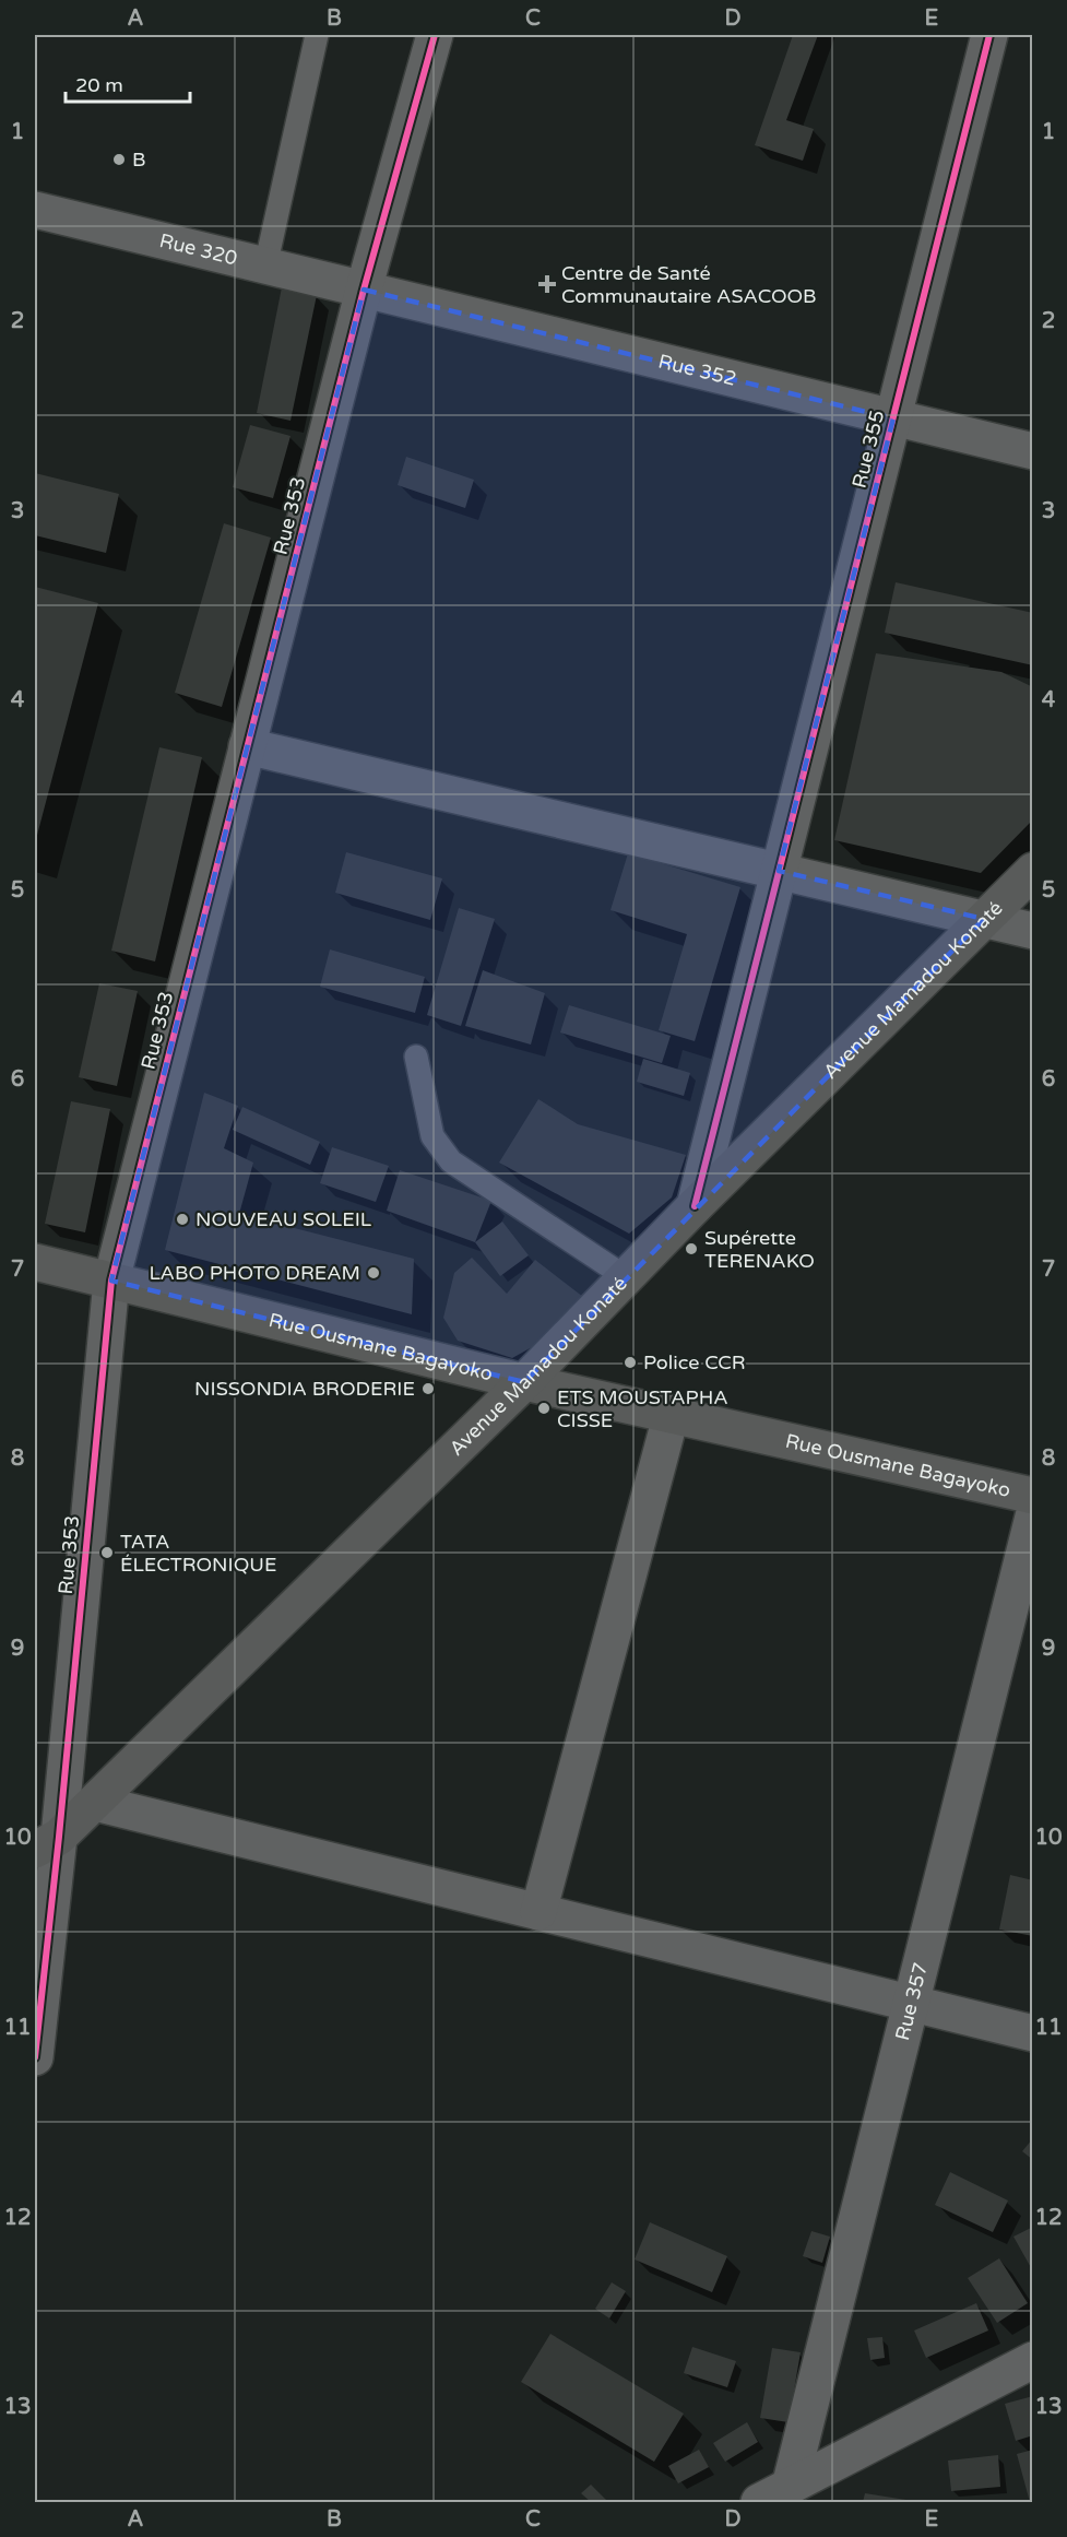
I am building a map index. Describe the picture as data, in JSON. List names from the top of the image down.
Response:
{
  "streets": {
    "main road": ["Avenue Mamadou Konaté", "Rue Ousmane Bagayoko"],
    "street": [
      "Rue 320",
      "Rue 352",
      "Rue 355",
      "Rue 353",
      "Rue 357"
    ]
  },
  "crossings": [
    ["Rue 320", "Rue 352"],
    ["Rue 320", "Rue 353"],
    ["Rue 352", "Rue 355"],
    ["Rue 352", "Rue 353"],
    ["Rue 355", "Avenue Mamadou Konaté"],
    ["Rue 353", "Avenue Mamadou Konaté"],
    ["Rue 353", "Rue Ousmane Bagayoko"],
    ["Avenue Mamadou Konaté", "Rue Ousmane Bagayoko"]
  ],
  "places": {
    "other": [
      "B",
      "NOUVEAU SOLEIL",
      "Supérette TERENAKO",
      "LABO PHOTO DREAM",
      "Police CCR",
      "NISSONDIA BRODERIE",
      "ETS MOUSTAPHA CISSE",
      "TATA ÉLECTRONIQUE"
    ],
    "health": ["Centre de Santé Communautaire ASACOOB"]
  },
  "scale_bar": "20 m",
  "grid": {
    "columns": [
      "A",
      "B",
      "C",
      "D",
      "E"
    ],
    "rows": [
      "1",
      "2",
      "3",
      "4",
      "5",
      "6",
      "7",
      "8",
      "9",
      "10",
      "11",
      "12",
      "13"
    ]
  }
}
